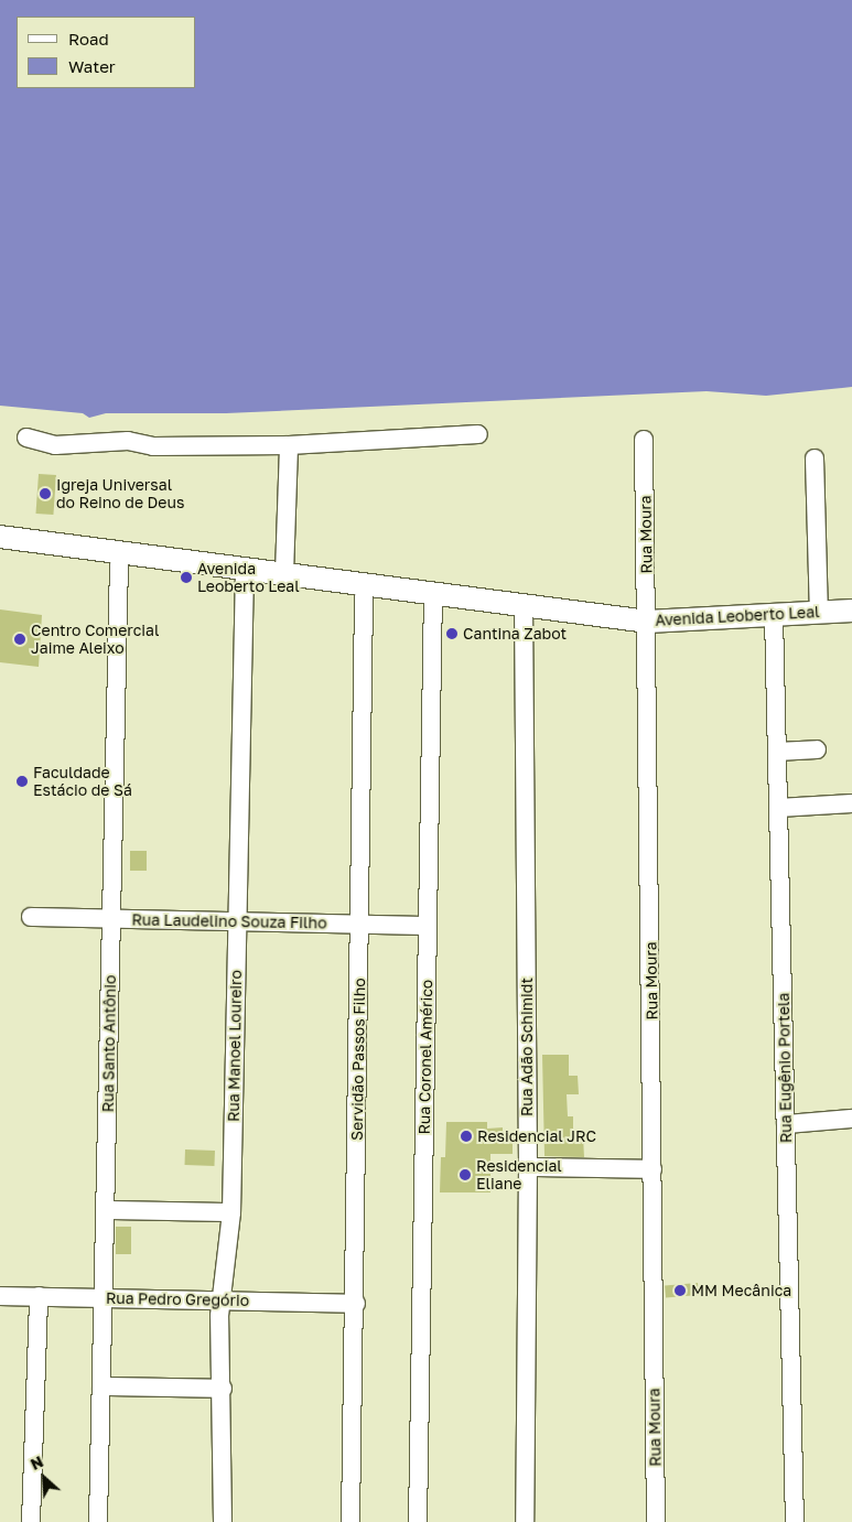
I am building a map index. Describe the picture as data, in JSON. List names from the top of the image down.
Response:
{
  "streets": {
    "main road": ["Avenida Leoberto Leal"],
    "street": [
      "Rua Moura",
      "Rua Laudelino Souza Filho",
      "Rua Santo Antônio",
      "Rua Manoel Loureiro",
      "Rua Adão Schimidt",
      "Rua Coronel Américo",
      "Servidão Passos Filho",
      "Rua Eugênio Portela",
      "Rua Pedro Gregório"
    ]
  },
  "crossings": [
    ["Rua Moura", "Avenida Leoberto Leal"],
    ["Avenida Leoberto Leal", "Rua Santo Antônio"],
    ["Avenida Leoberto Leal", "Rua Manoel Loureiro"],
    ["Avenida Leoberto Leal", "Rua Adão Schimidt"],
    ["Avenida Leoberto Leal", "Rua Coronel Américo"],
    ["Avenida Leoberto Leal", "Servidão Passos Filho"],
    ["Avenida Leoberto Leal", "Rua Eugênio Portela"],
    ["Rua Laudelino Souza Filho", "Rua Santo Antônio"],
    ["Rua Laudelino Souza Filho", "Rua Manoel Loureiro"],
    ["Rua Laudelino Souza Filho", "Rua Coronel Américo"],
    ["Rua Laudelino Souza Filho", "Servidão Passos Filho"],
    ["Rua Santo Antônio", "Rua Pedro Gregório"],
    ["Rua Manoel Loureiro", "Rua Pedro Gregório"],
    ["Servidão Passos Filho", "Rua Pedro Gregório"]
  ],
  "places": [
    "Igreja Universal do Reino de Deus",
    "Avenida Leoberto Leal",
    "Cantina Zabot",
    "Centro Comercial Jaime Aleixo",
    "Faculdade Estácio de Sá",
    "Residencial JRC",
    "Residencial Eliane",
    "MM Mecânica"
  ],
  "legend": ["Road", "Water"],
  "north": "top left"
}
